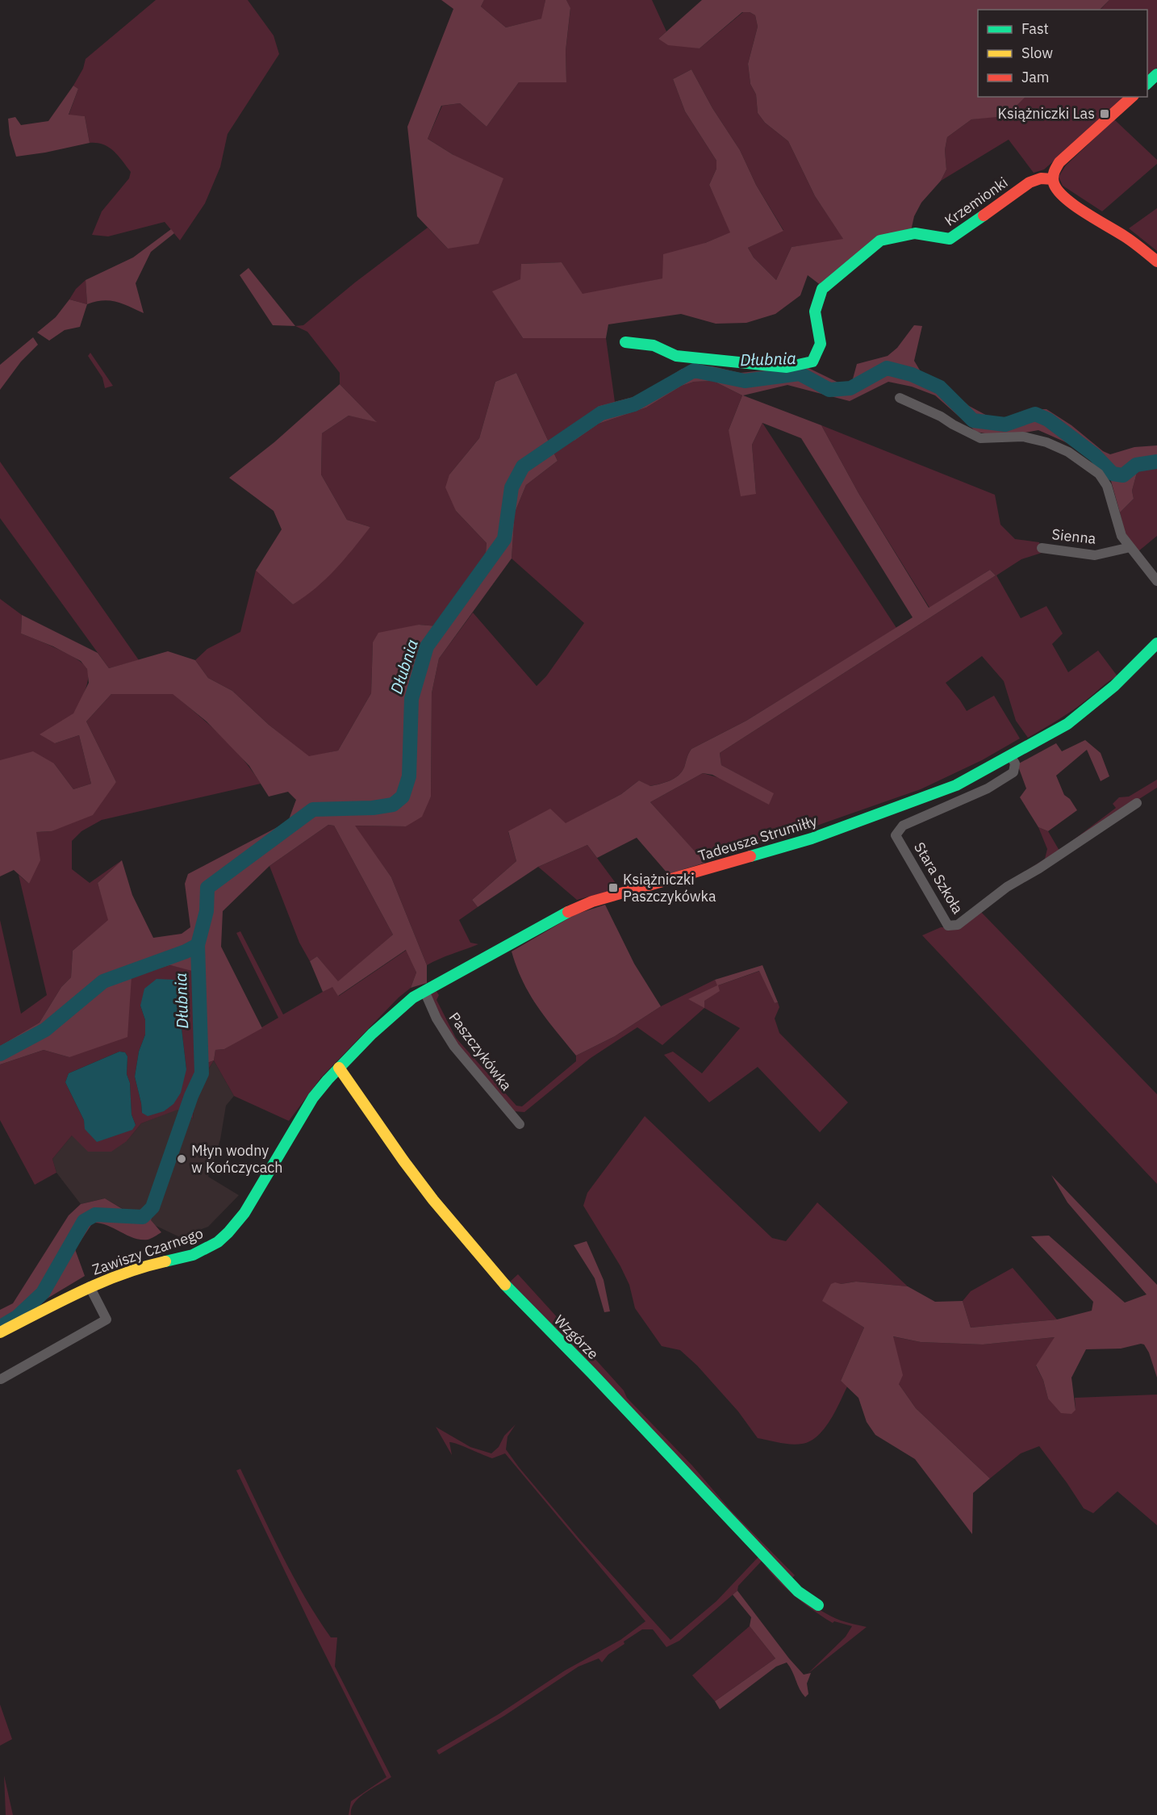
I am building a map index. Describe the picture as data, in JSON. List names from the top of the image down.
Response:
{
  "streets": {
    "street": [
      "Krzemionki",
      "Sienna",
      "Tadeusza Strumiłły",
      "Stara Szkoła",
      "Paszczykówka",
      "Zawiszy Czarnego",
      "Wzgórze"
    ]
  },
  "crossings": [
    ["Tadeusza Strumiłły", "Stara Szkoła"],
    ["Tadeusza Strumiłły", "Paszczykówka"],
    ["Tadeusza Strumiłły", "Zawiszy Czarnego"],
    ["Tadeusza Strumiłły", "Wzgórze"],
    ["Zawiszy Czarnego", "Wzgórze"]
  ],
  "water": ["Dłubnia"],
  "places": {
    "transit": ["Książniczki Las", "Książniczki Paszczykówka"],
    "other": ["Młyn wodny w Kończycach"]
  },
  "legend": ["Fast", "Slow", "Jam"]
}
